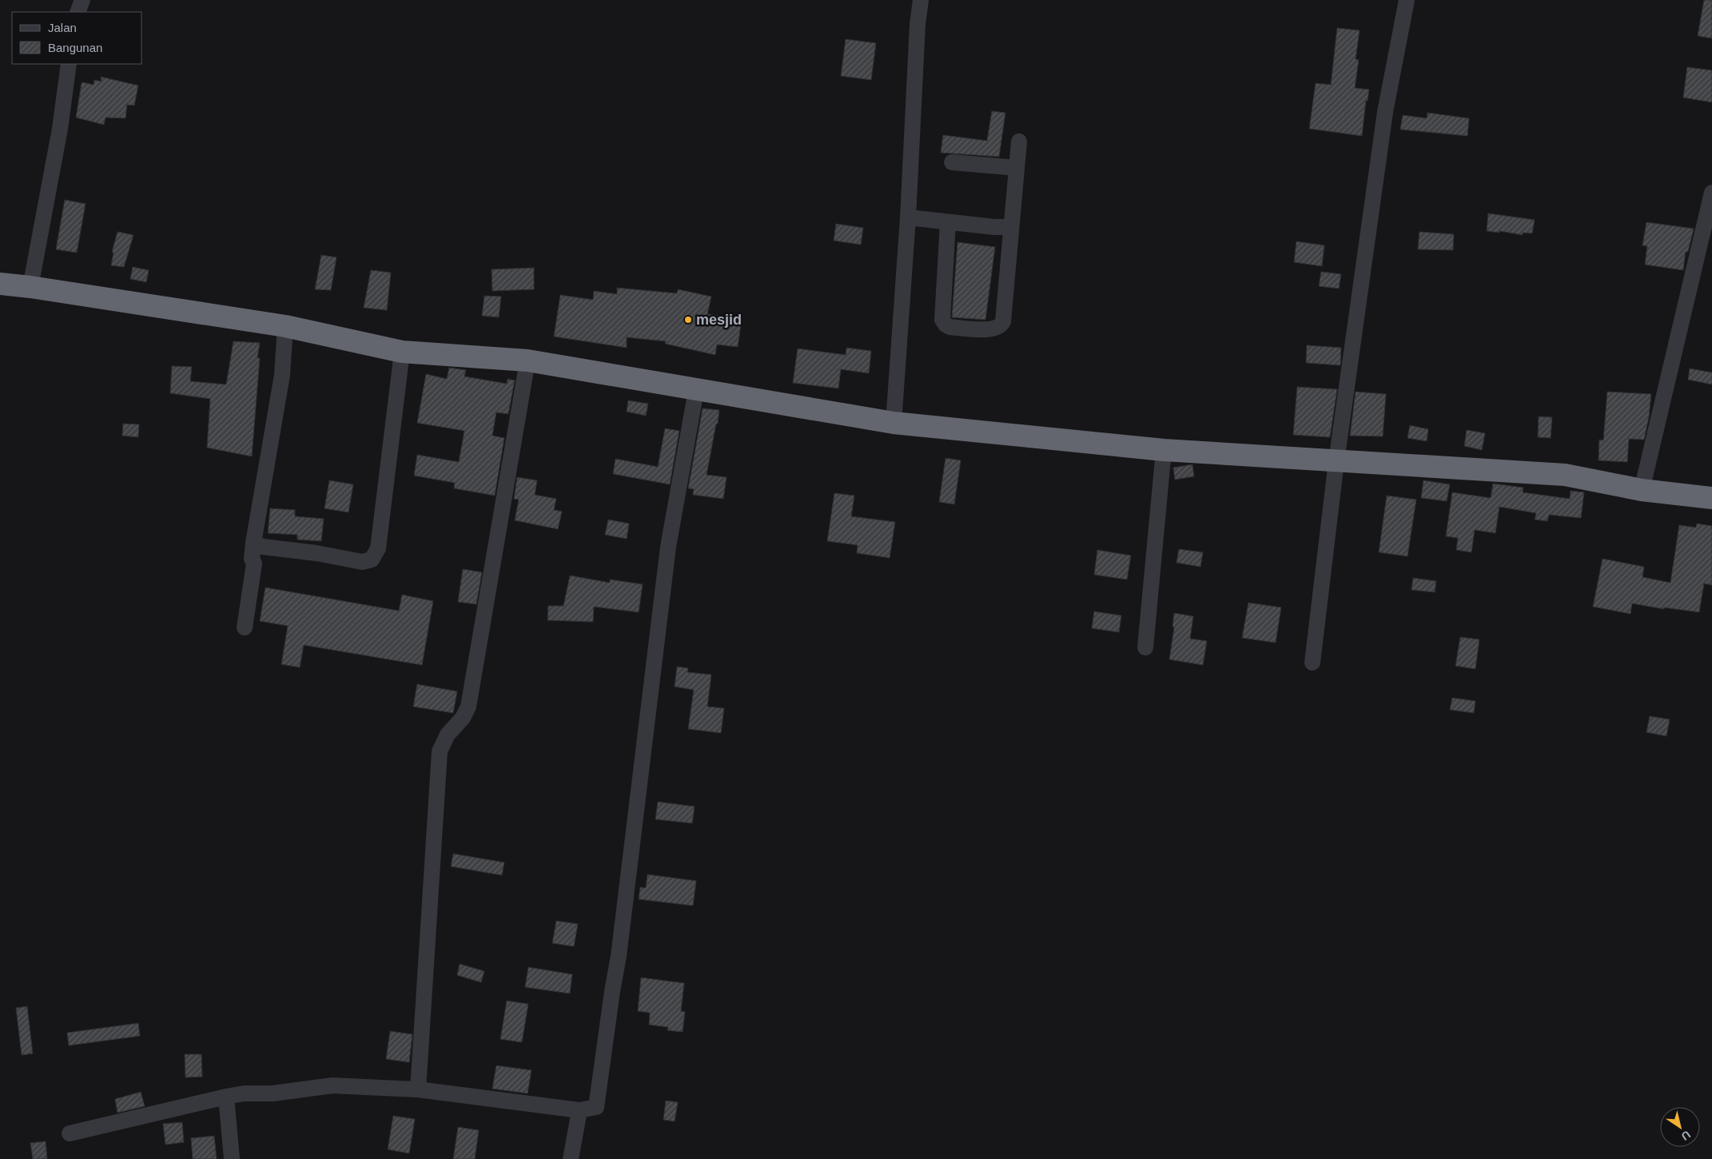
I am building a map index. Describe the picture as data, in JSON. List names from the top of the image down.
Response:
{
  "places": ["mesjid"],
  "legend": ["Jalan", "Bangunan"],
  "north": "bottom right"
}
